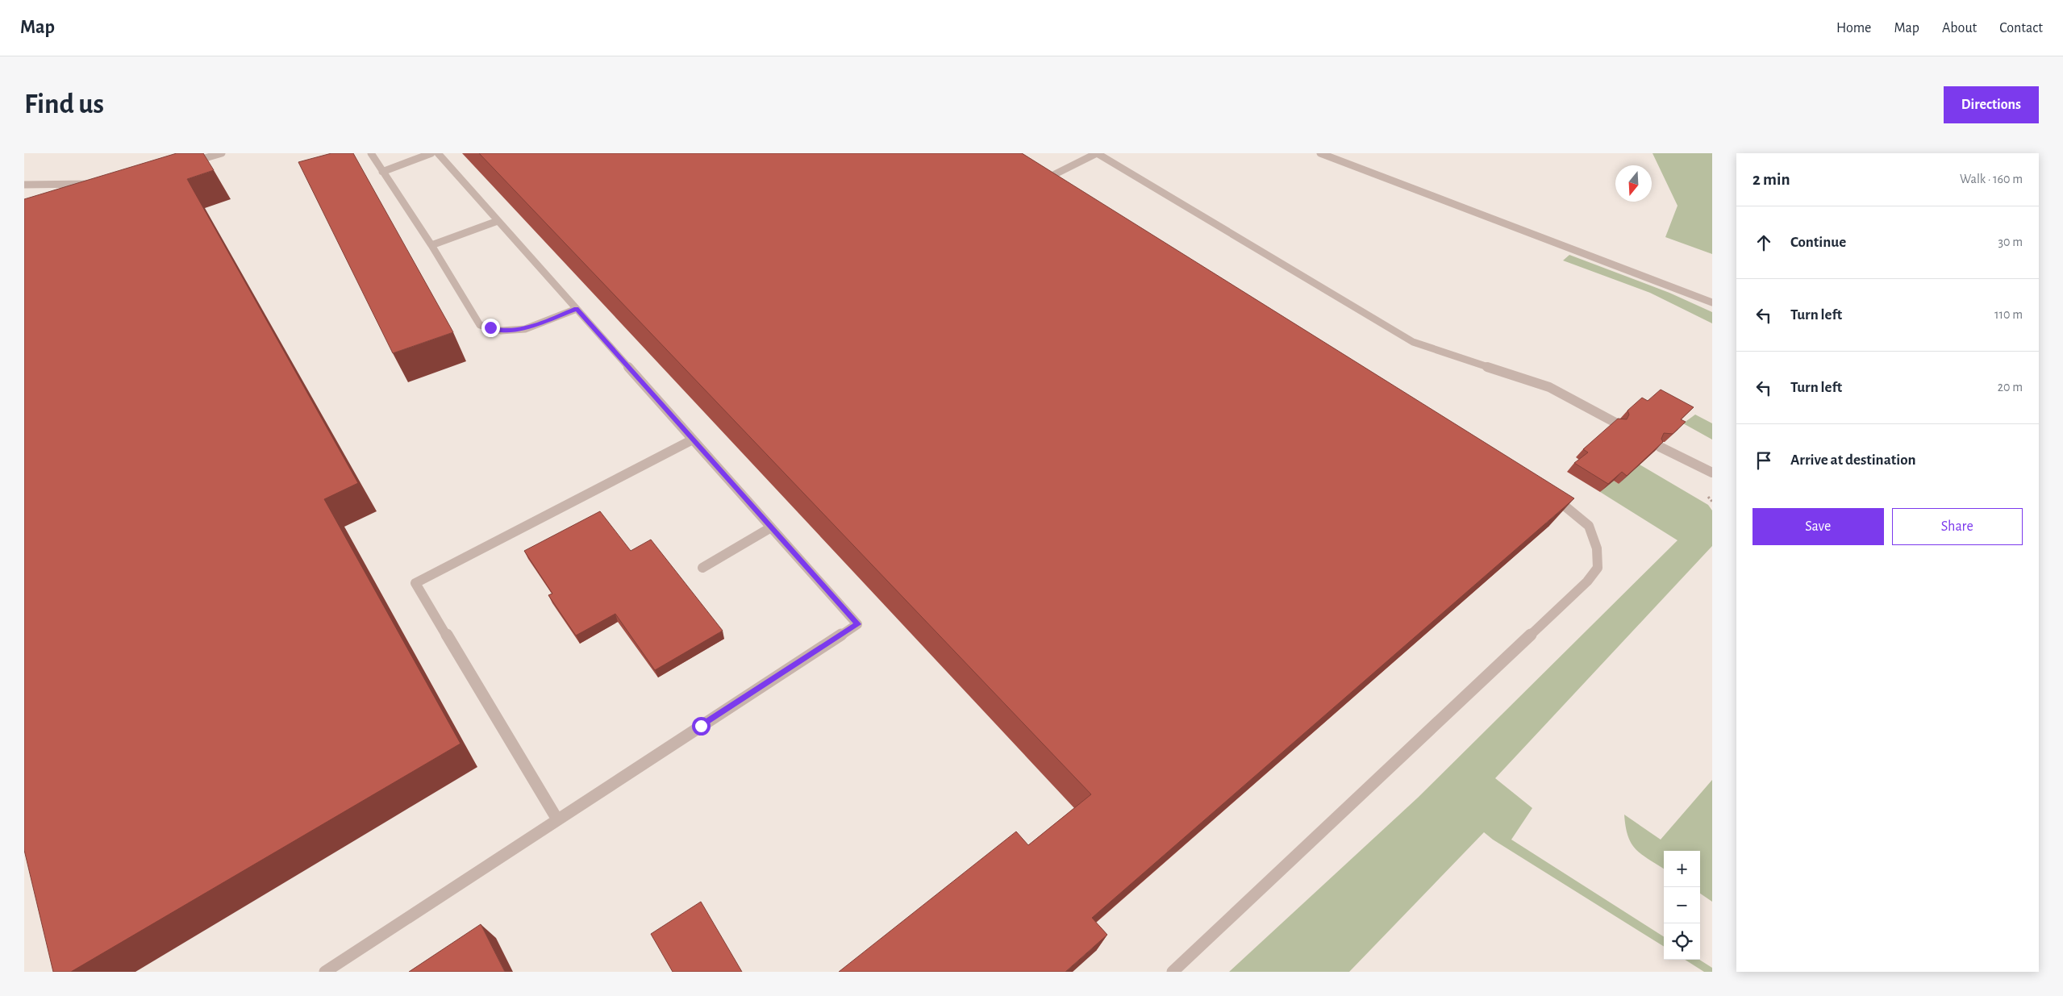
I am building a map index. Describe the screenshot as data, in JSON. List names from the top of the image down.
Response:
{
  "north": "bottom",
  "page": {
    "header": "Map",
    "nav": [
      "Home",
      "Map",
      "About",
      "Contact"
    ],
    "buttons": [
      "Directions",
      ["Save", "Share"]
    ],
    "title": "Find us",
    "heading": ["2 min", "Walk · 160 m"],
    "list": [
      ["Continue", "30 m"],
      ["Turn left", "110 m"],
      ["Turn left", "20 m"],
      "Arrive at destination"
    ],
    "map_buttons": ["+", "−"]
  }
}
